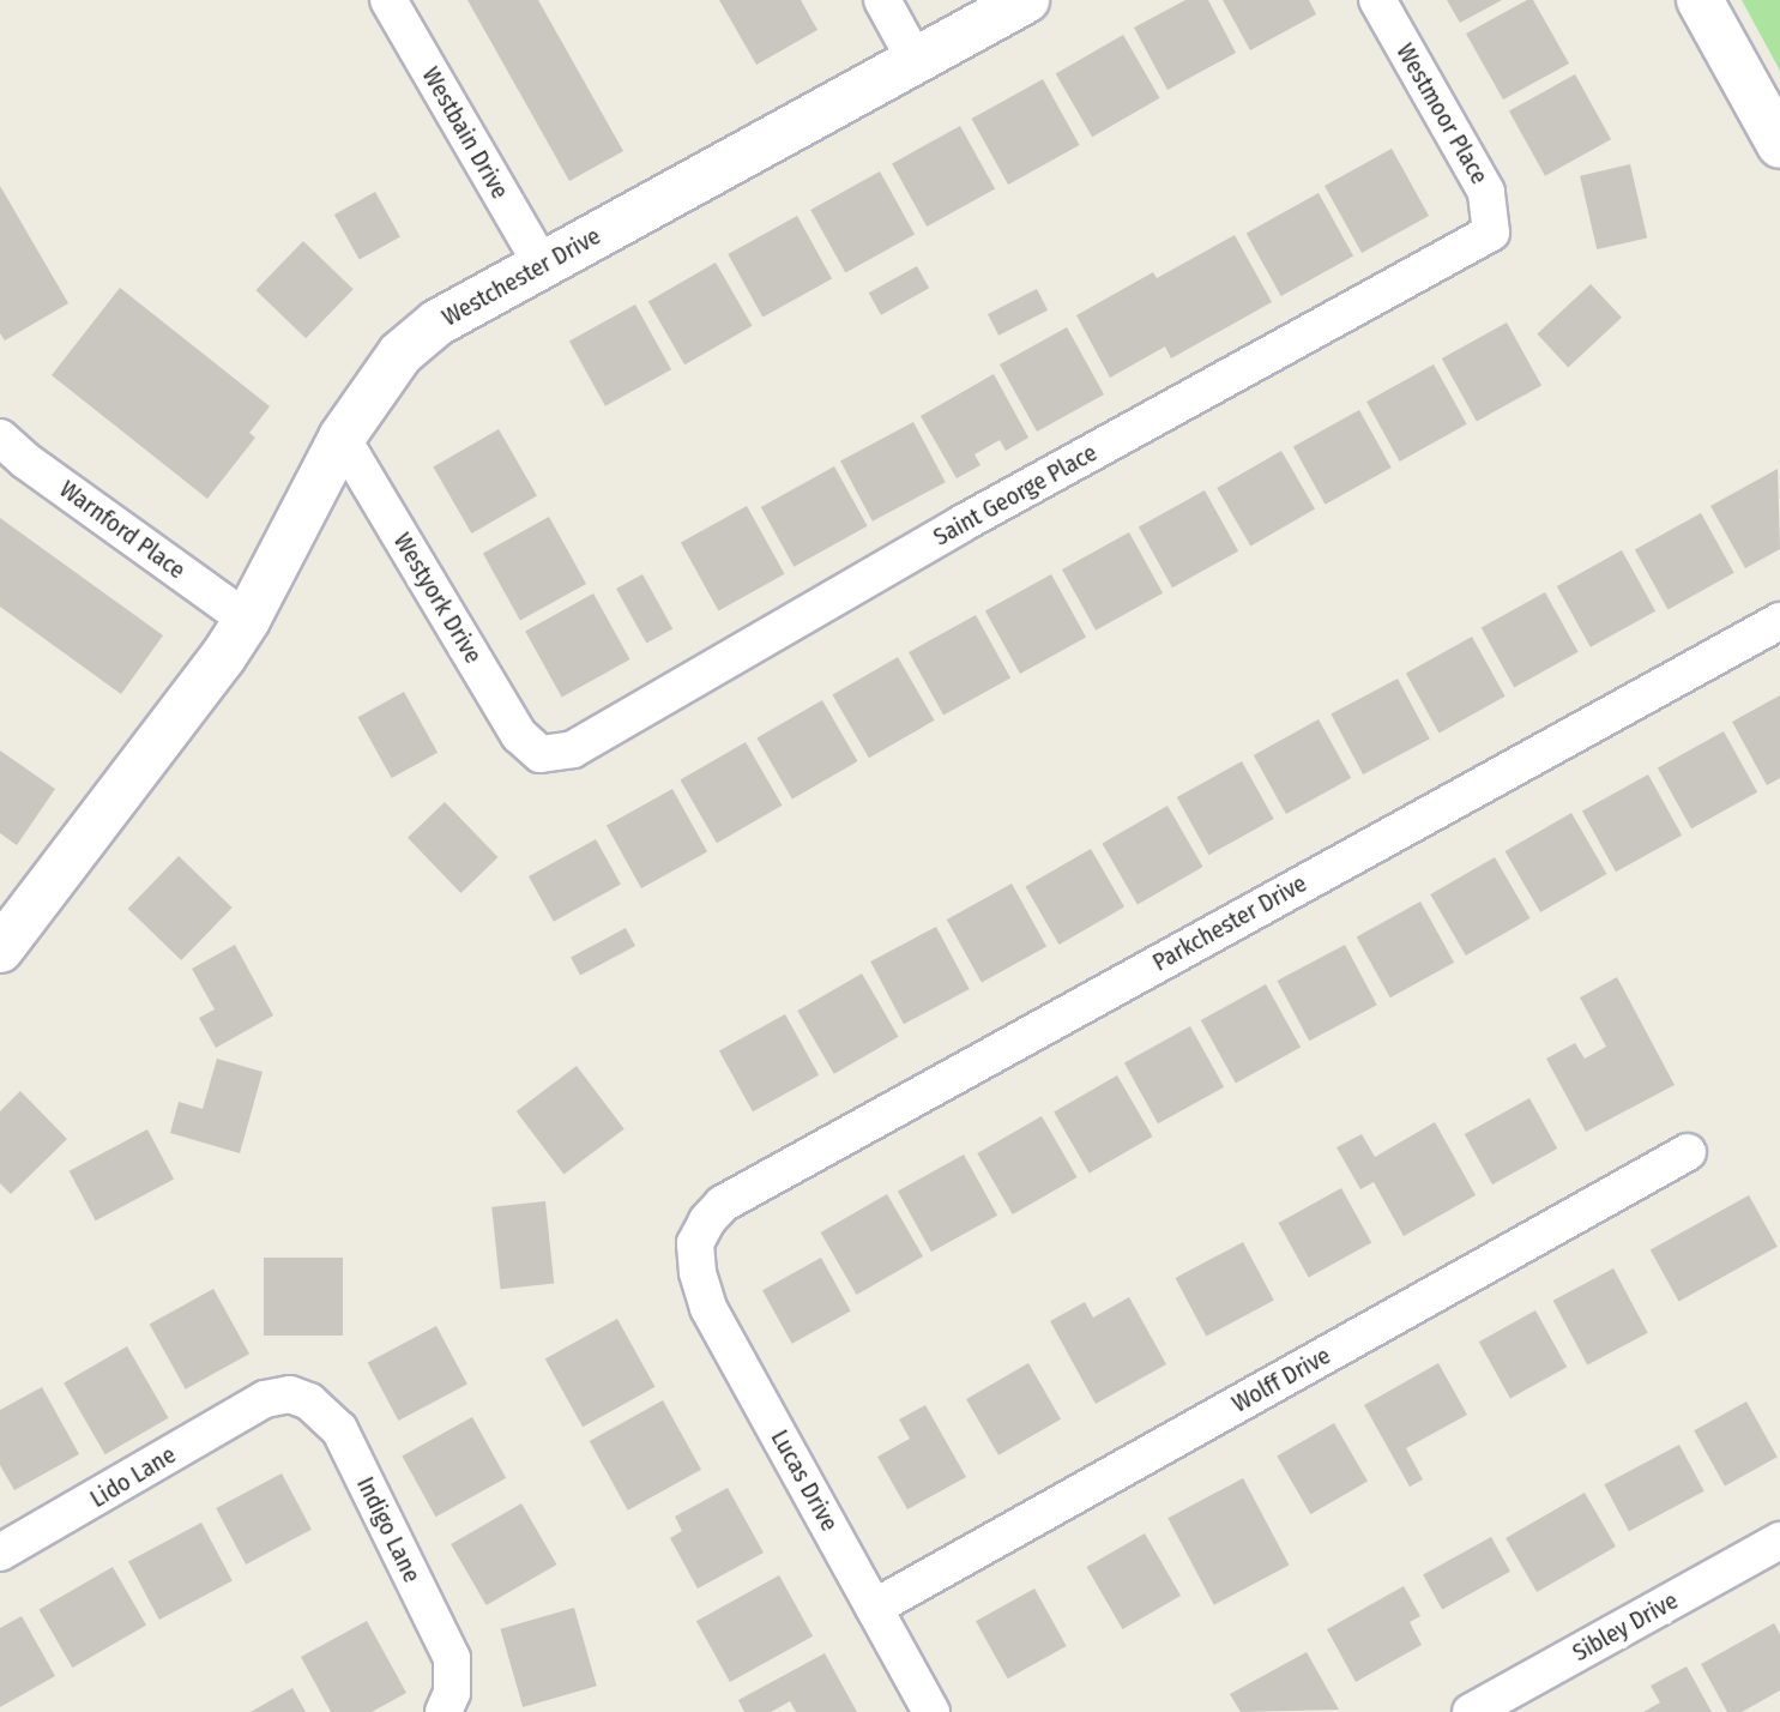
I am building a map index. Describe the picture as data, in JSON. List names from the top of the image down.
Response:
{
  "streets": {
    "street": [
      "Westmoor Place",
      "Westbain Drive",
      "Westchester Drive",
      "Saint George Place",
      "Warnford Place",
      "Westyork Drive",
      "Parkchester Drive",
      "Wolff Drive",
      "Lido Lane",
      "Lucas Drive",
      "Indigo Lane",
      "Sibley Drive"
    ]
  },
  "crossings": [
    ["Westmoor Place", "Saint George Place"],
    ["Westbain Drive", "Westchester Drive"],
    ["Westchester Drive", "Warnford Place"],
    ["Westchester Drive", "Westyork Drive"],
    ["Saint George Place", "Westyork Drive"],
    ["Parkchester Drive", "Lucas Drive"],
    ["Wolff Drive", "Lucas Drive"],
    ["Lido Lane", "Indigo Lane"]
  ]
}
